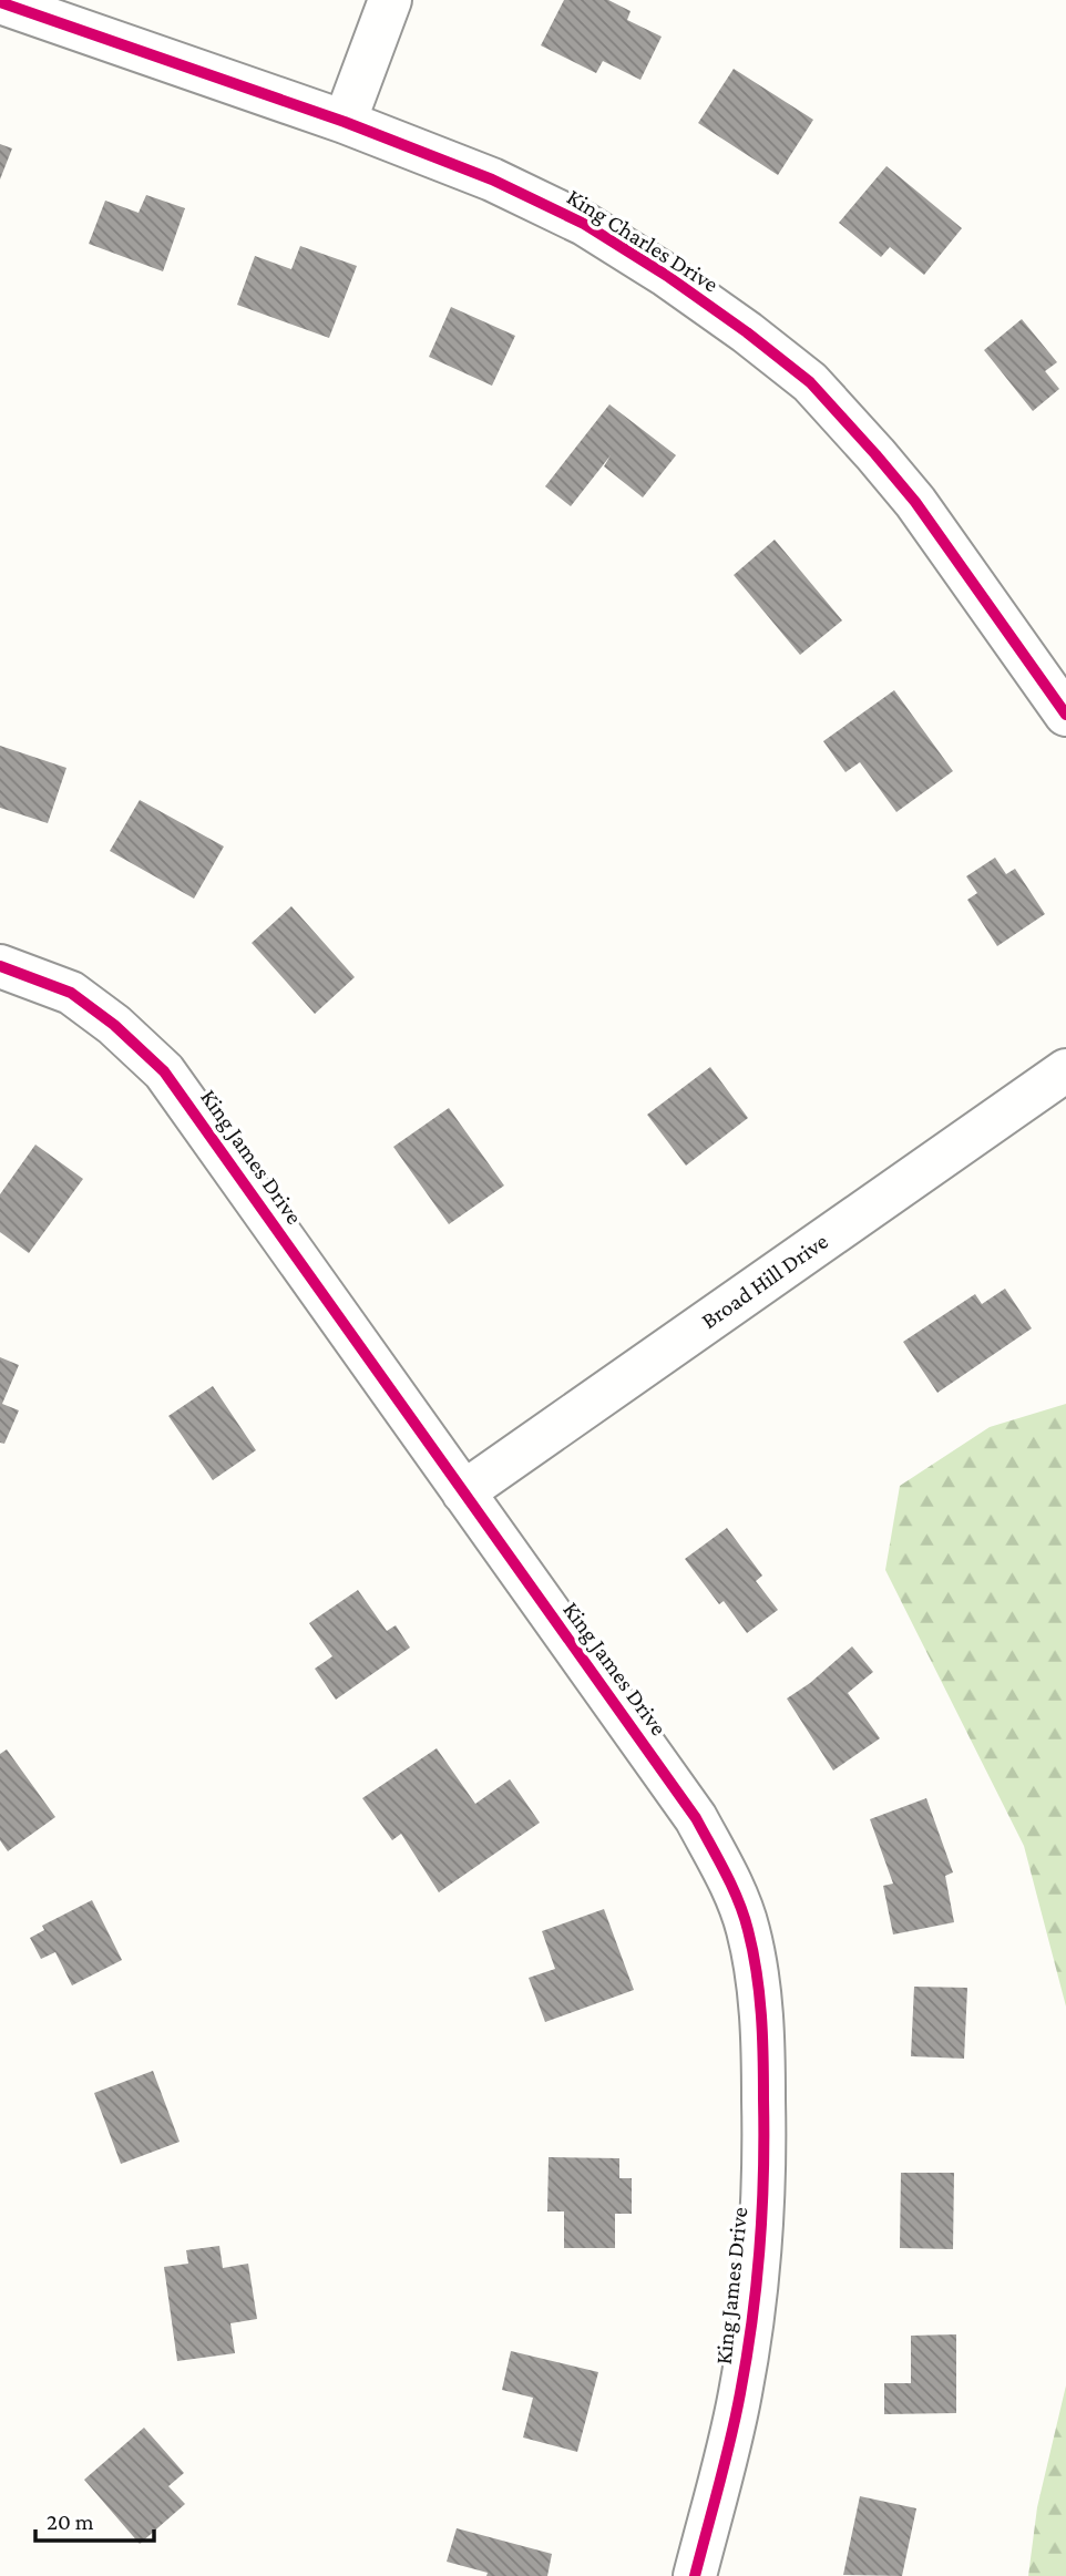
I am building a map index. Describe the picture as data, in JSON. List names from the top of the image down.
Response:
{
  "streets": {
    "street": ["King Charles Drive", "King James Drive", "Broad Hill Drive"]
  },
  "crossings": [
    ["King James Drive", "Broad Hill Drive"]
  ],
  "scale_bar": "20 m"
}
